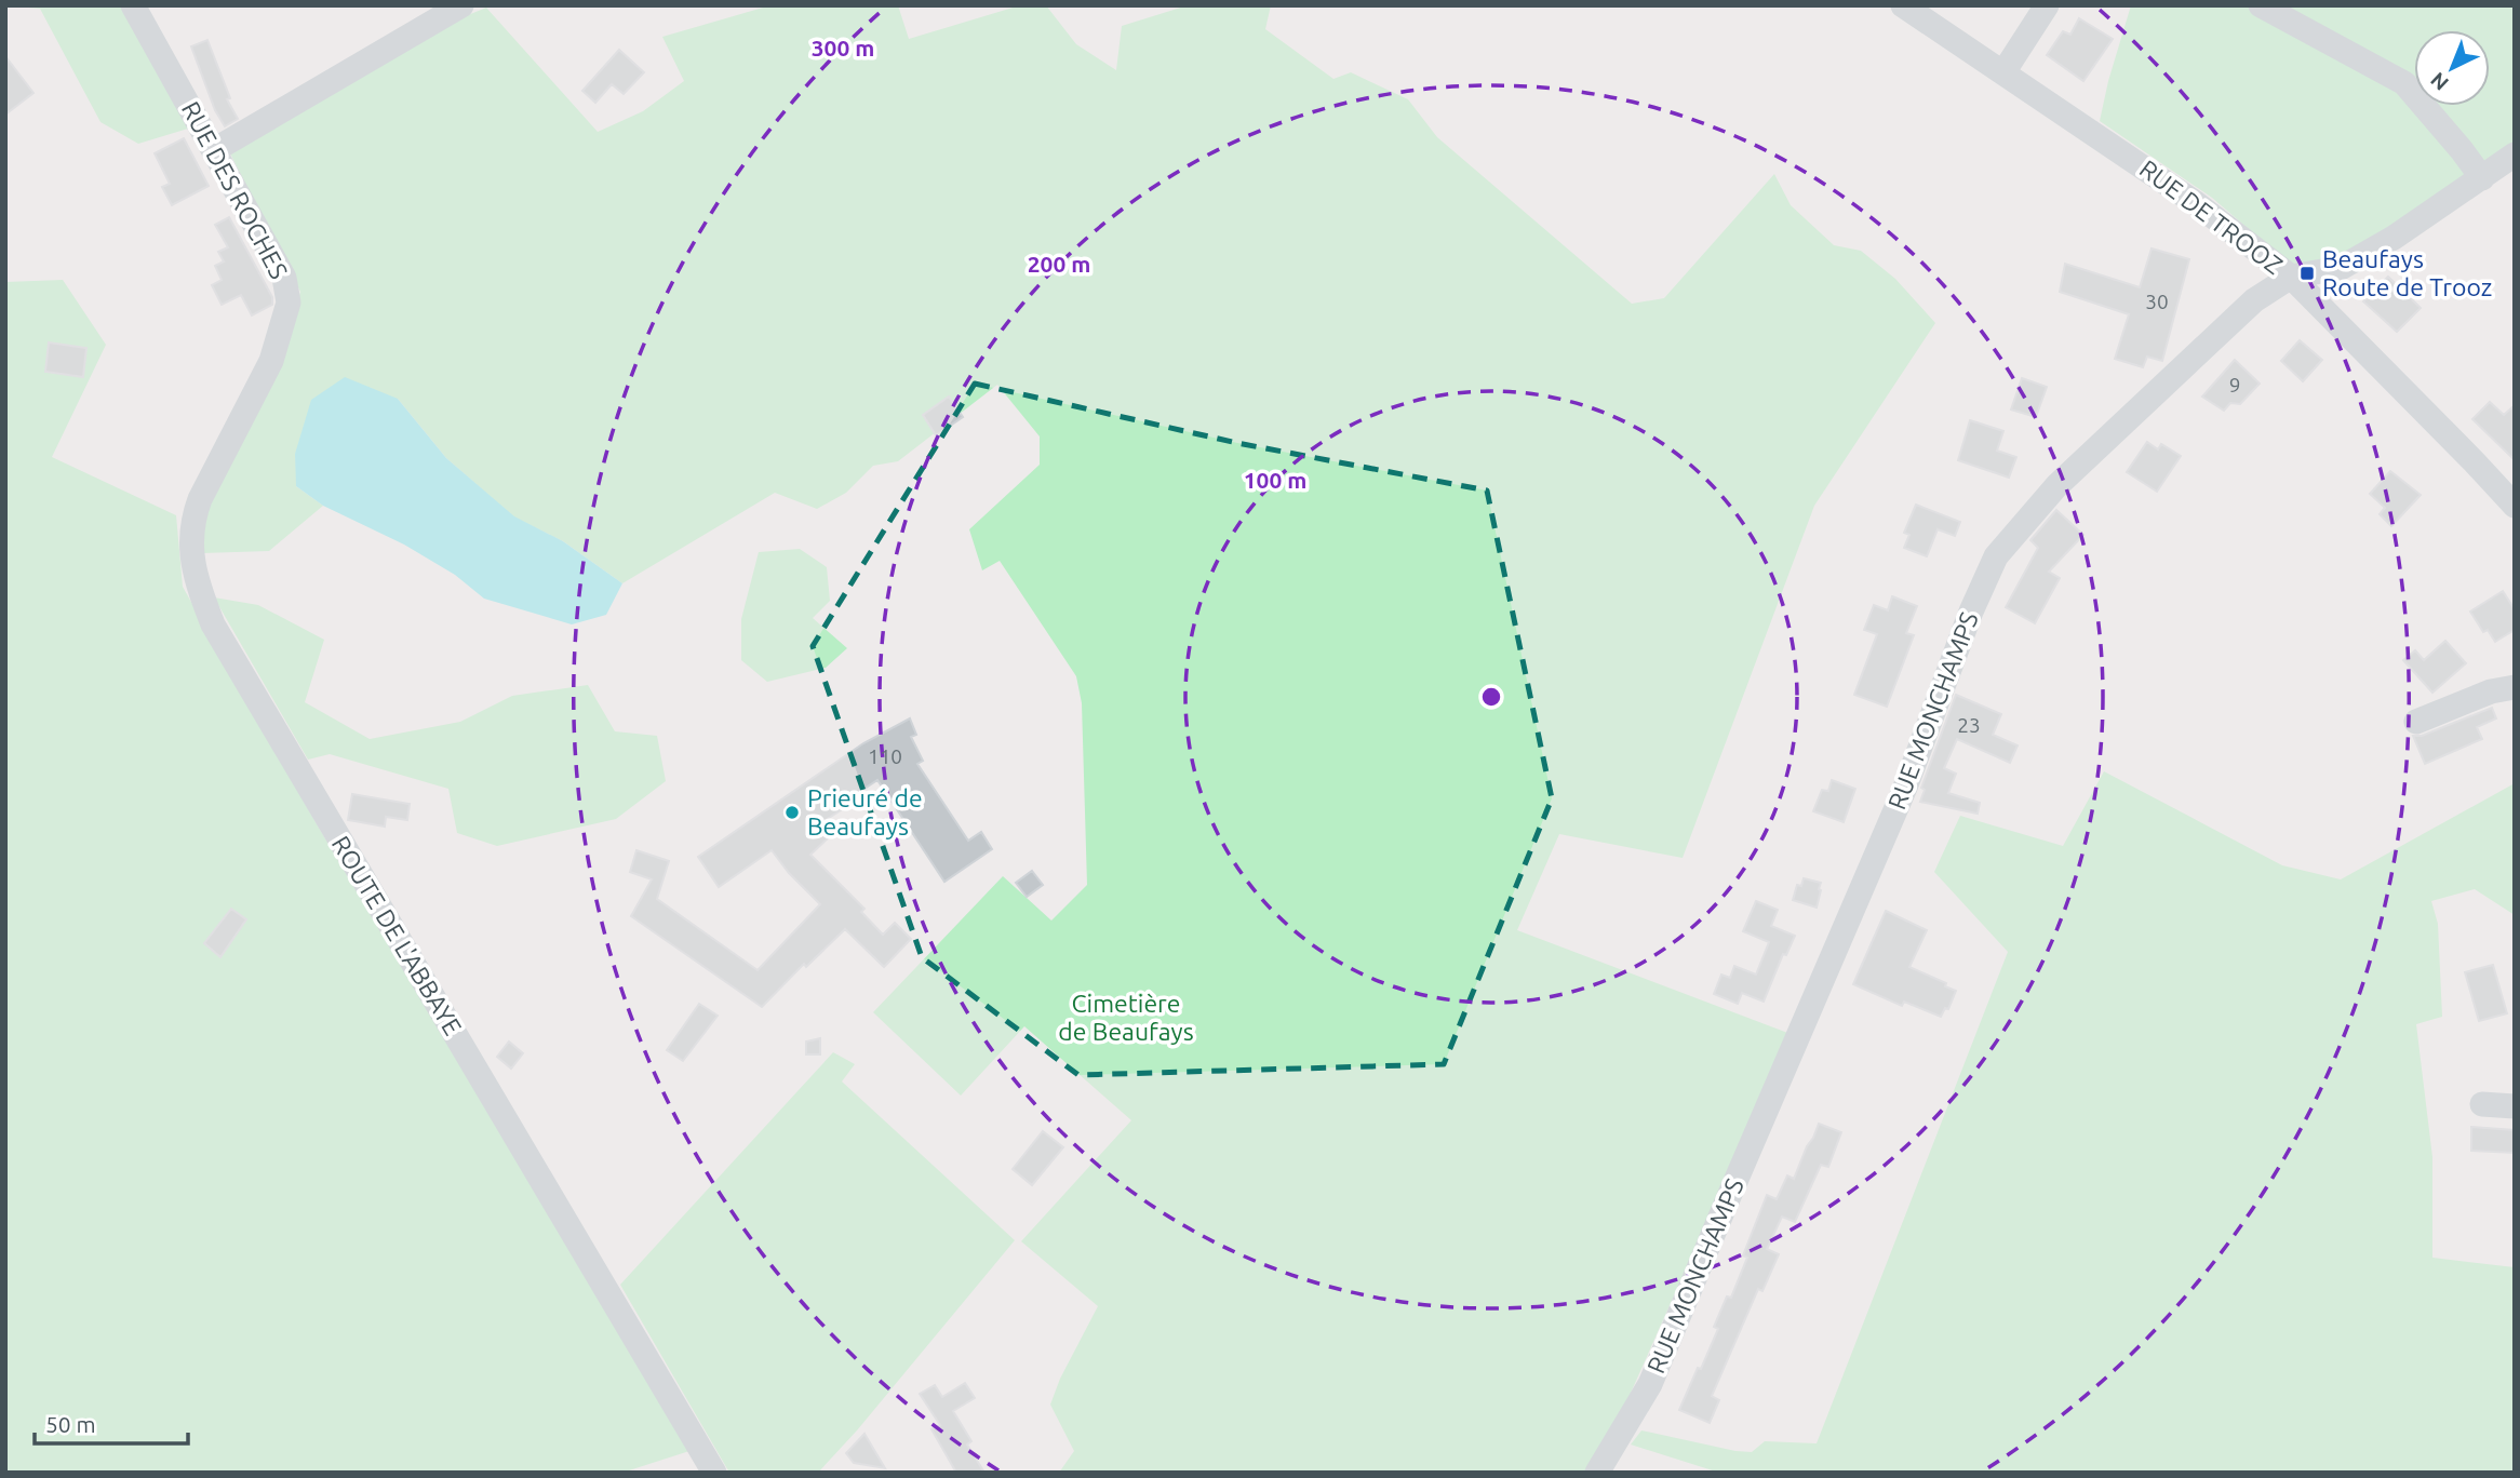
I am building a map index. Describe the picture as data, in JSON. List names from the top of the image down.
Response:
{
  "streets": {
    "street": [
      "RUE DES ROCHES",
      "RUE DE TROOZ",
      "RUE MONCHAMPS",
      "ROUTE DE L'ABBAYE"
    ]
  },
  "crossings": [
    ["RUE DES ROCHES", "ROUTE DE L'ABBAYE"],
    ["RUE DE TROOZ", "RUE MONCHAMPS"]
  ],
  "parks": ["Cimetière de Beaufays"],
  "places": {
    "transit": ["Beaufays Route de Trooz"],
    "other": ["Prieuré de Beaufays"]
  },
  "house_numbers": [
    "30",
    "9",
    "23",
    "110"
  ],
  "scale_bar": "50 m",
  "north": "bottom left",
  "rings": ["300 m", "200 m", "100 m"]
}
